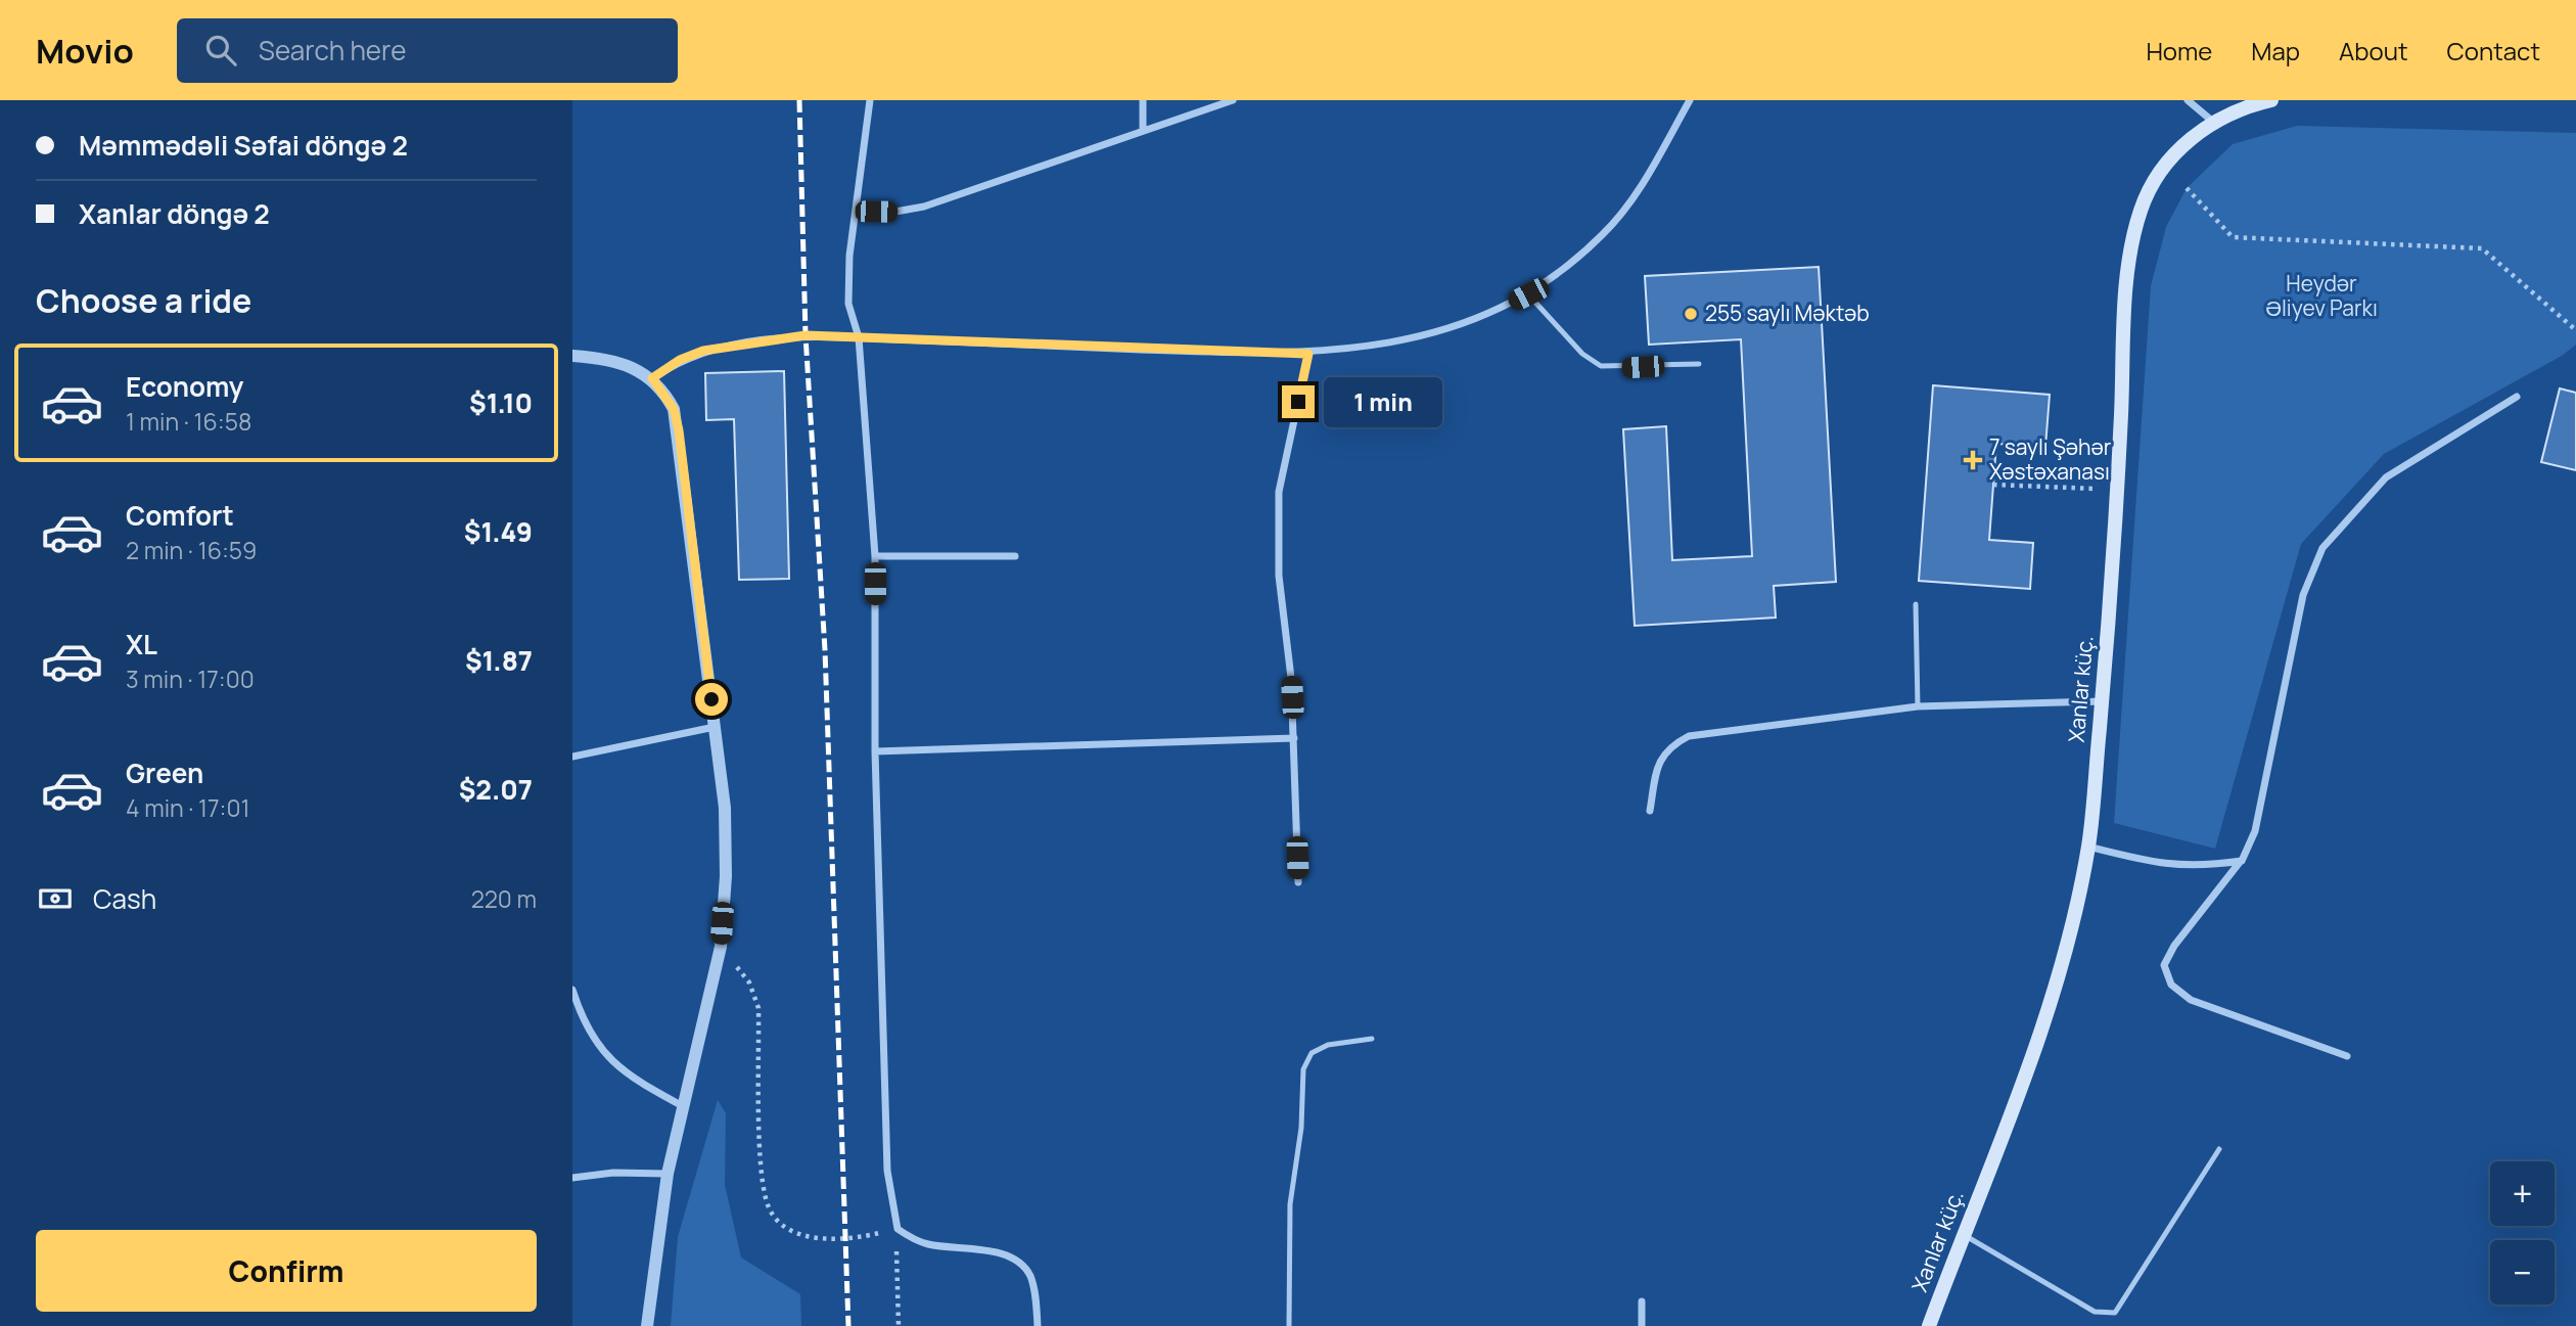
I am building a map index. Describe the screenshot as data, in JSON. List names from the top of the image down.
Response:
{
  "streets": {
    "main road": ["Xanlar küç."]
  },
  "parks": ["Heydər Əliyev Parkı"],
  "places": {
    "other": ["255 saylı Məktəb"],
    "health": ["7 saylı Şəhər Xəstəxanası"]
  },
  "page": {
    "header": "Movio",
    "search": "Search here",
    "nav": [
      "Home",
      "Map",
      "About",
      "Contact"
    ],
    "banner": ["Məmmədəli Səfai döngə 2", "Xanlar döngə 2"],
    "heading": "Choose a ride",
    "list": [
      {
        "name": "Economy",
        "note": "1 min · 16:58",
        "value": "$1.10"
      },
      {
        "name": "Comfort",
        "note": "2 min · 16:59",
        "value": "$1.49"
      },
      {
        "name": "XL",
        "note": "3 min · 17:00",
        "value": "$1.87"
      },
      {
        "name": "Green",
        "note": "4 min · 17:01",
        "value": "$2.07"
      }
    ],
    "bubble": "1 min",
    "pay": ["Cash", "220 m"],
    "map_buttons": ["+", "−"],
    "buttons": "Confirm"
  }
}
